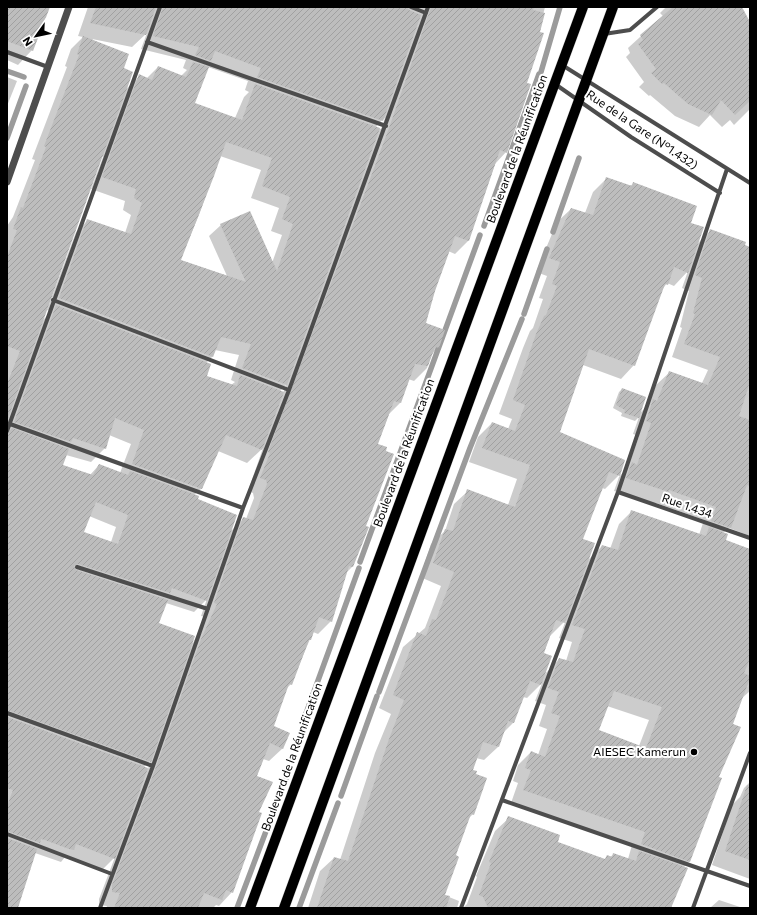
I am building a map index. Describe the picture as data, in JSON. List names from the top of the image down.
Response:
{
  "streets": {
    "main road": ["Boulevard de la Réunification"],
    "street": ["Rue de la Gare (N°1.432)", "Rue 1.434"]
  },
  "crossings": [
    ["Rue de la Gare (N°1.432)", "Boulevard de la Réunification"]
  ],
  "places": ["AIESEC Kamerun"],
  "north": "bottom left"
}
